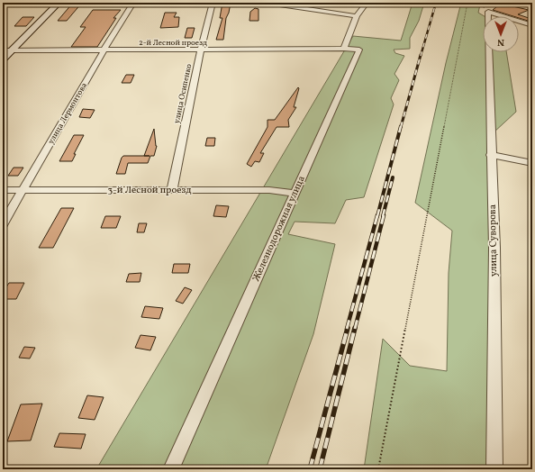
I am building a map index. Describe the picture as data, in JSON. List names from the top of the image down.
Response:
{
  "streets": {
    "street": [
      "2-й Лесной проезд",
      "улица Осипенко",
      "улица Лермонтова",
      "3-й Лесной проезд",
      "Железнодорожная улица",
      "улица Суворова"
    ]
  },
  "crossings": [
    ["2-й Лесной проезд", "улица Осипенко"],
    ["2-й Лесной проезд", "улица Лермонтова"],
    ["2-й Лесной проезд", "Железнодорожная улица"],
    ["улица Осипенко", "3-й Лесной проезд"],
    ["улица Лермонтова", "3-й Лесной проезд"],
    ["3-й Лесной проезд", "Железнодорожная улица"]
  ],
  "north": "bottom"
}
